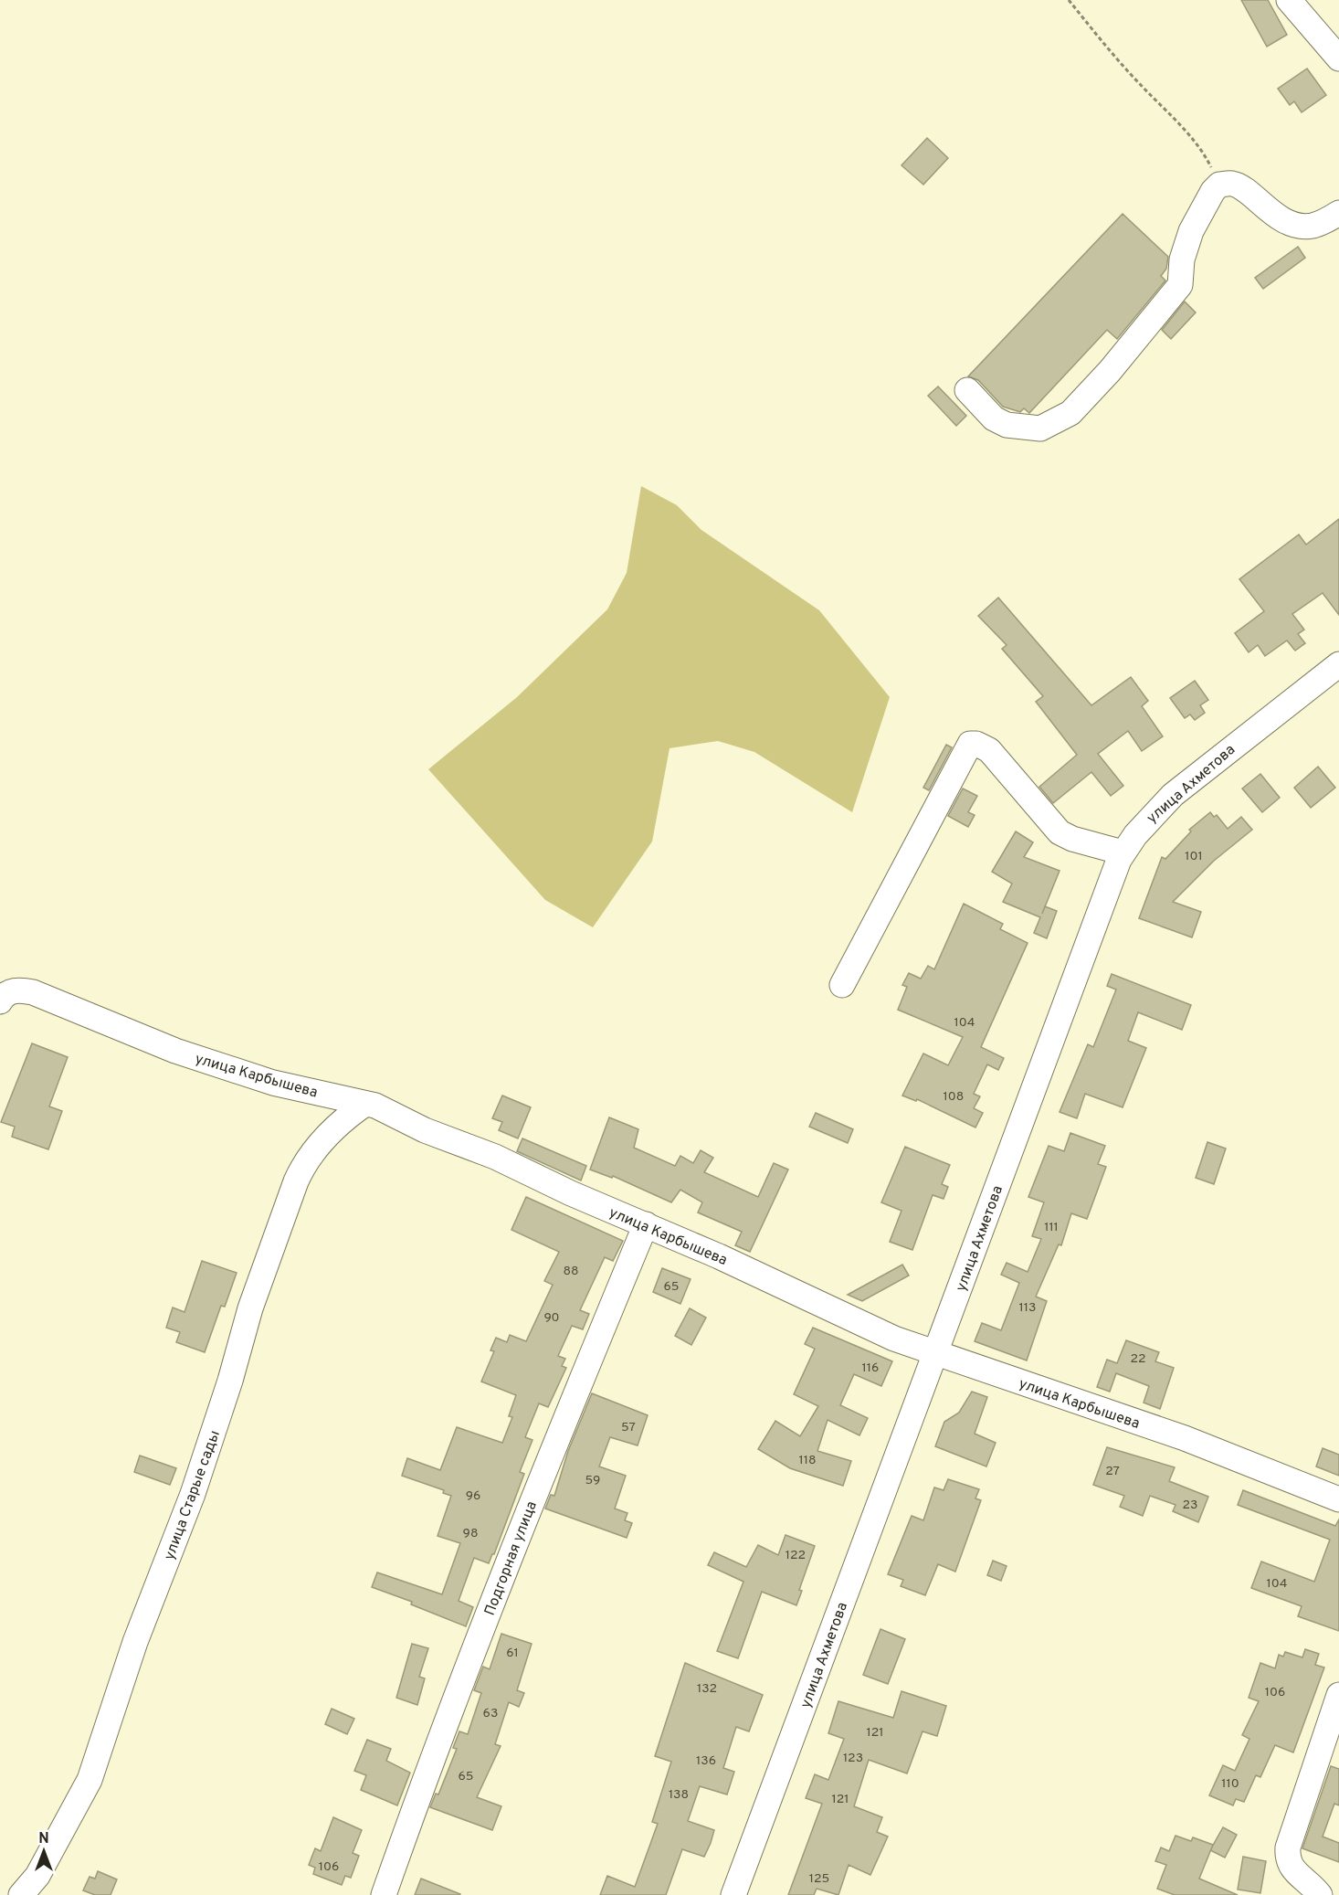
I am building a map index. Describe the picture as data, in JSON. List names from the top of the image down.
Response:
{
  "streets": {
    "street": [
      "улица Ахметова",
      "улица Карбышева",
      "улица Старые сады",
      "Подгорная улица"
    ]
  },
  "crossings": [
    ["улица Ахметова", "улица Карбышева"],
    ["улица Карбышева", "улица Старые сады"],
    ["улица Карбышева", "Подгорная улица"]
  ],
  "house_numbers": [
    "101",
    "104",
    "108",
    "111",
    "88",
    "65",
    "113",
    "90",
    "22",
    "116",
    "57",
    "118",
    "27",
    "59",
    "96",
    "23",
    "98",
    "122",
    "104",
    "61",
    "132",
    "106",
    "63",
    "121",
    "123",
    "136",
    "65",
    "110",
    "138",
    "121",
    "106",
    "125"
  ],
  "north": "top"
}
